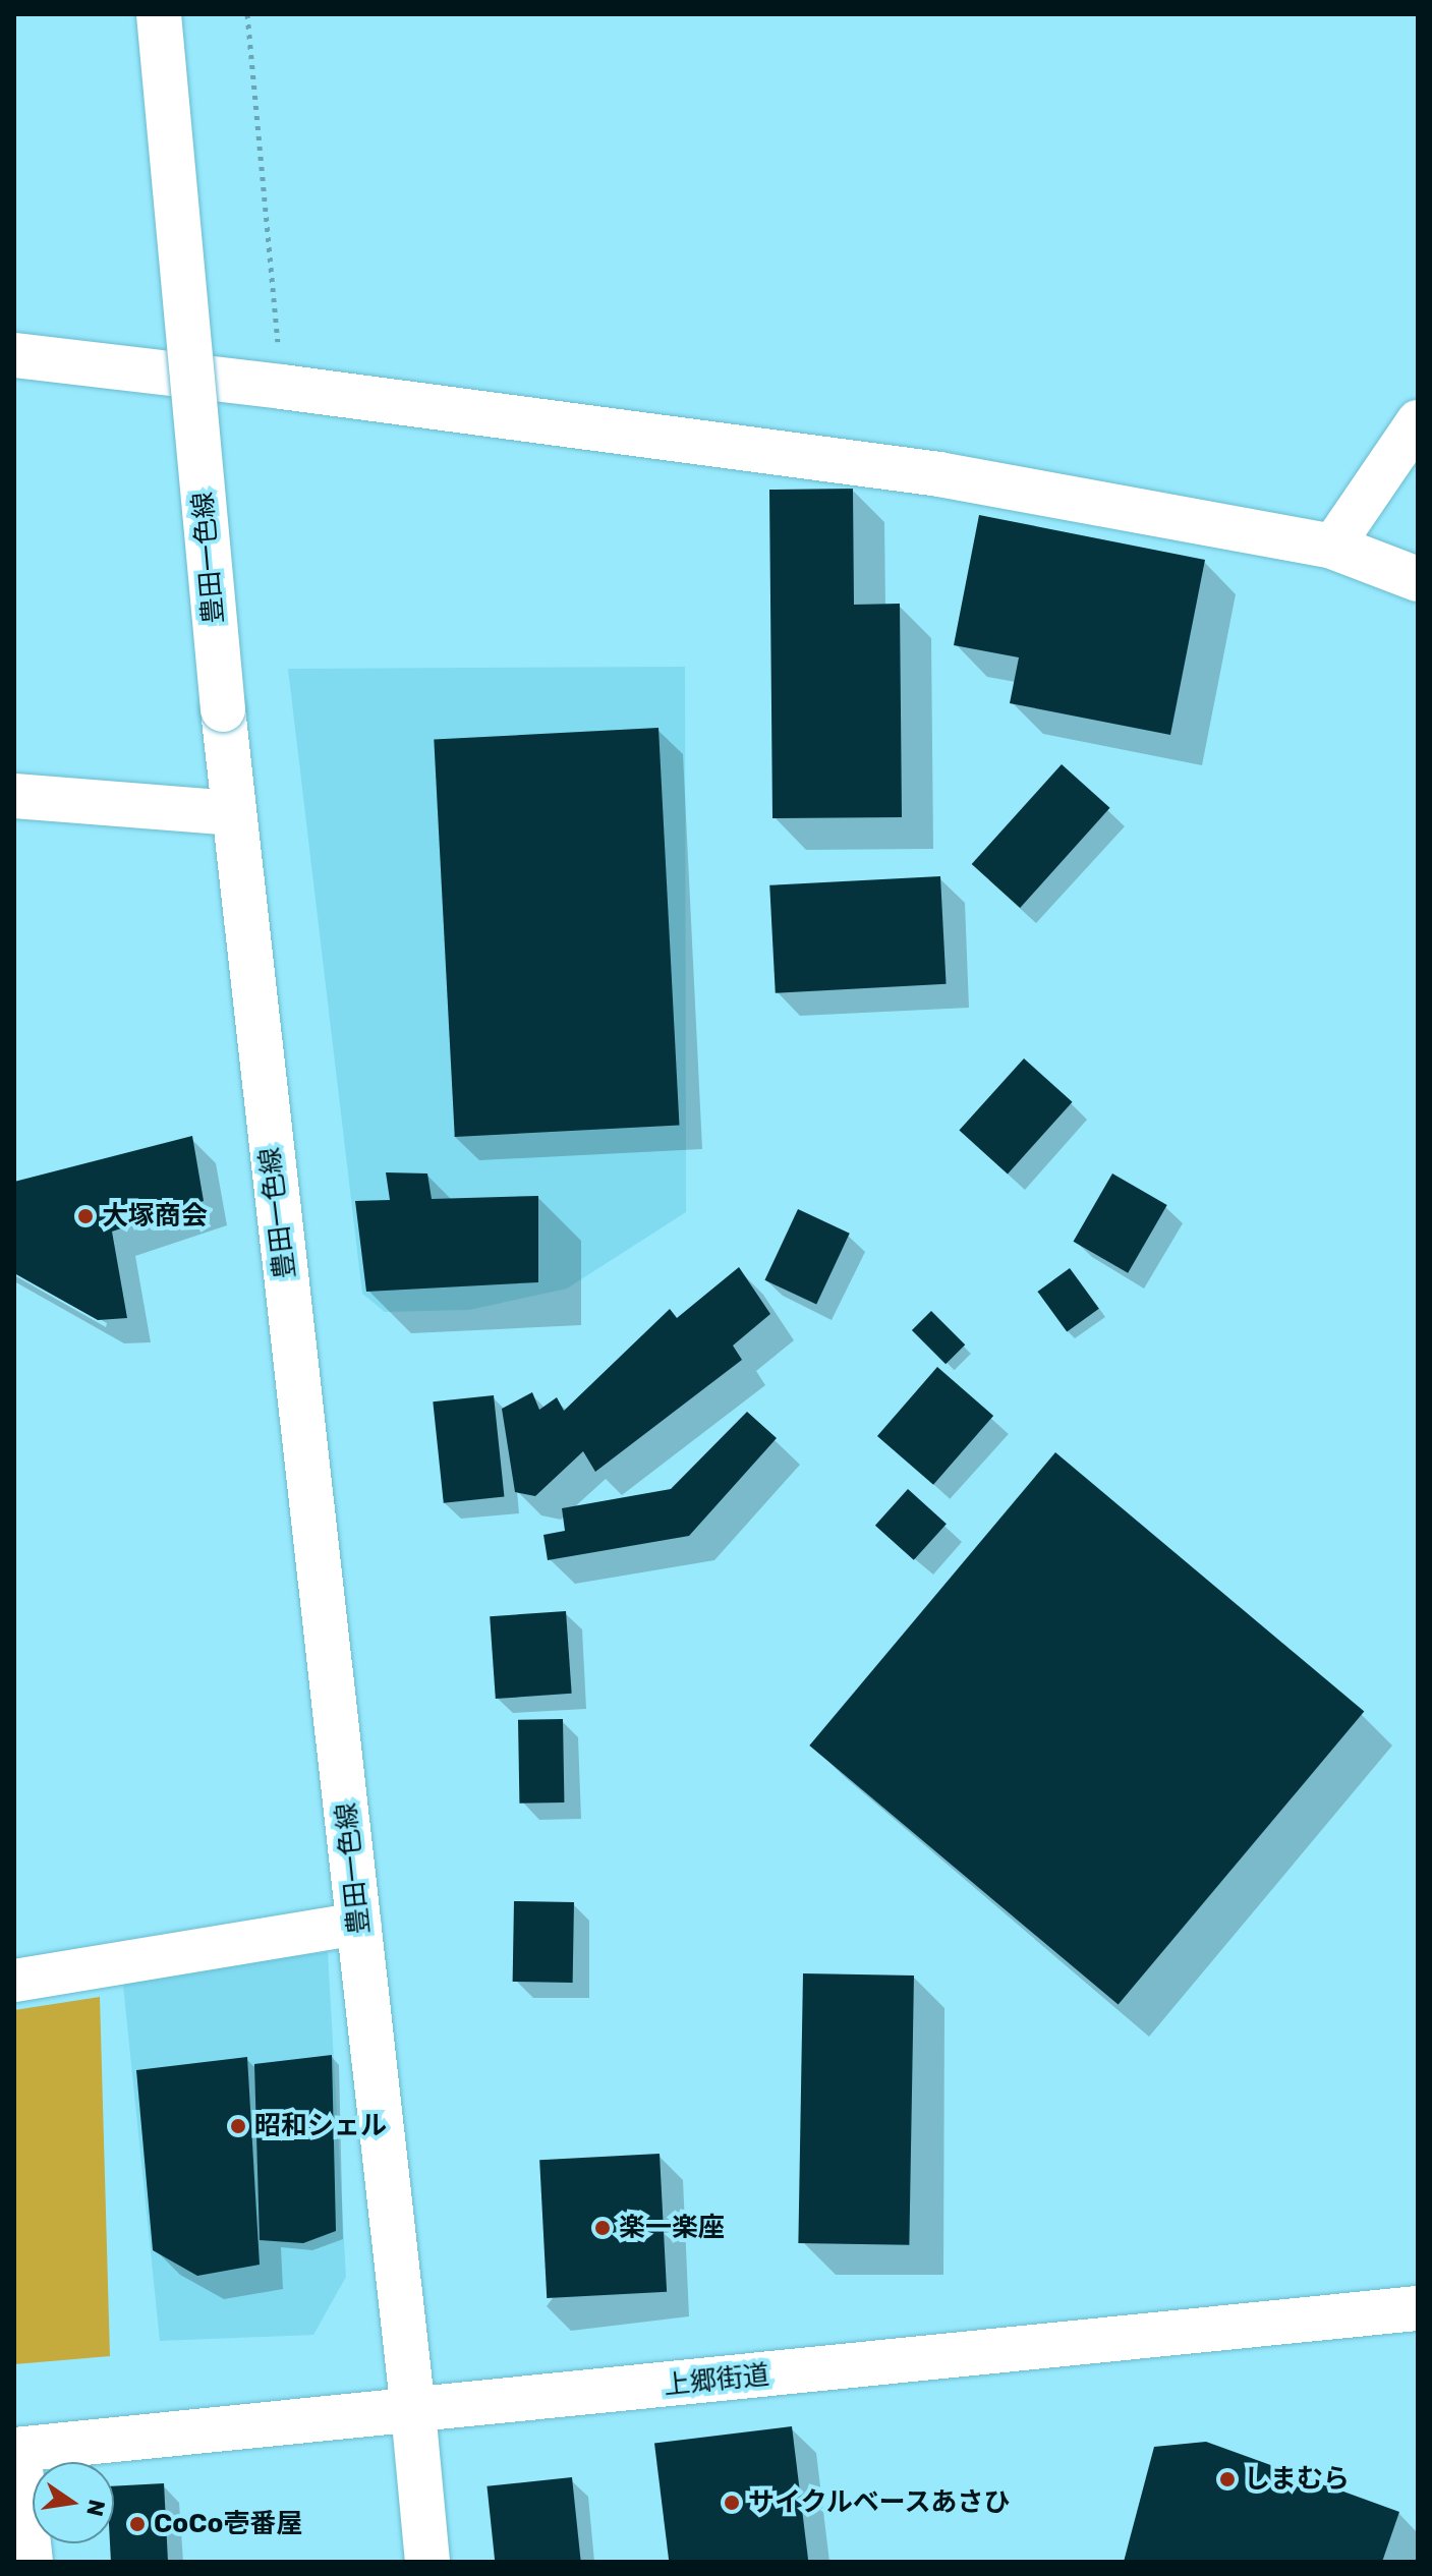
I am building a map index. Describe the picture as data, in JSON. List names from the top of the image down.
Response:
{
  "streets": {
    "main road": ["豊田一色線", "上郷街道"]
  },
  "crossings": [
    ["豊田一色線", "上郷街道"]
  ],
  "places": [
    "大塚商会",
    "昭和シェル",
    "楽一楽座",
    "しまむら",
    "サイクルベースあさひ",
    "CoCo壱番屋"
  ],
  "north": "right"
}
